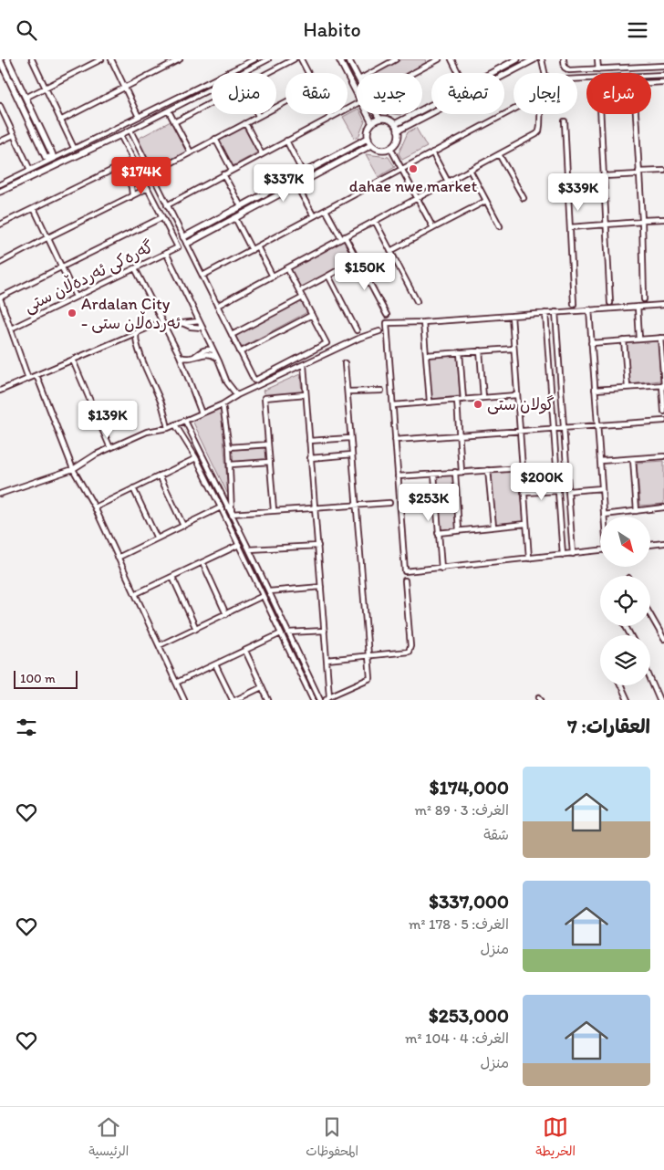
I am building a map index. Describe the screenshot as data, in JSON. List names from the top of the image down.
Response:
{
  "streets": {
    "street": ["گەرەکی ئەردەڵان ستی"]
  },
  "places": ["dahae nwe market", "Ardalan City - ئەردەڵان ستی", "گولان ستی"],
  "scale_bar": "100 m",
  "north": "bottom right",
  "page": {
    "header": "Habito",
    "chip": [
      "شراء",
      "إيجار",
      "تصفية",
      "جديد",
      "شقة",
      "منزل"
    ],
    "price": [
      "$174K",
      "$337K",
      "$339K",
      "$150K",
      "$139K",
      "$200K",
      "$253K"
    ],
    "scale": "100 m",
    "heading": "العقارات: 7",
    "list": [
      {
        "name": "$174,000",
        "note": "الغرف: 3 · 89 m² · شقة"
      },
      {
        "name": "$337,000",
        "note": "الغرف: 5 · 178 m² · منزل"
      },
      {
        "name": "$253,000",
        "note": "الغرف: 4 · 104 m² · منزل"
      }
    ],
    "tabs": ["الخريطة", "المحفوظات", "الرئيسية"]
  }
}
